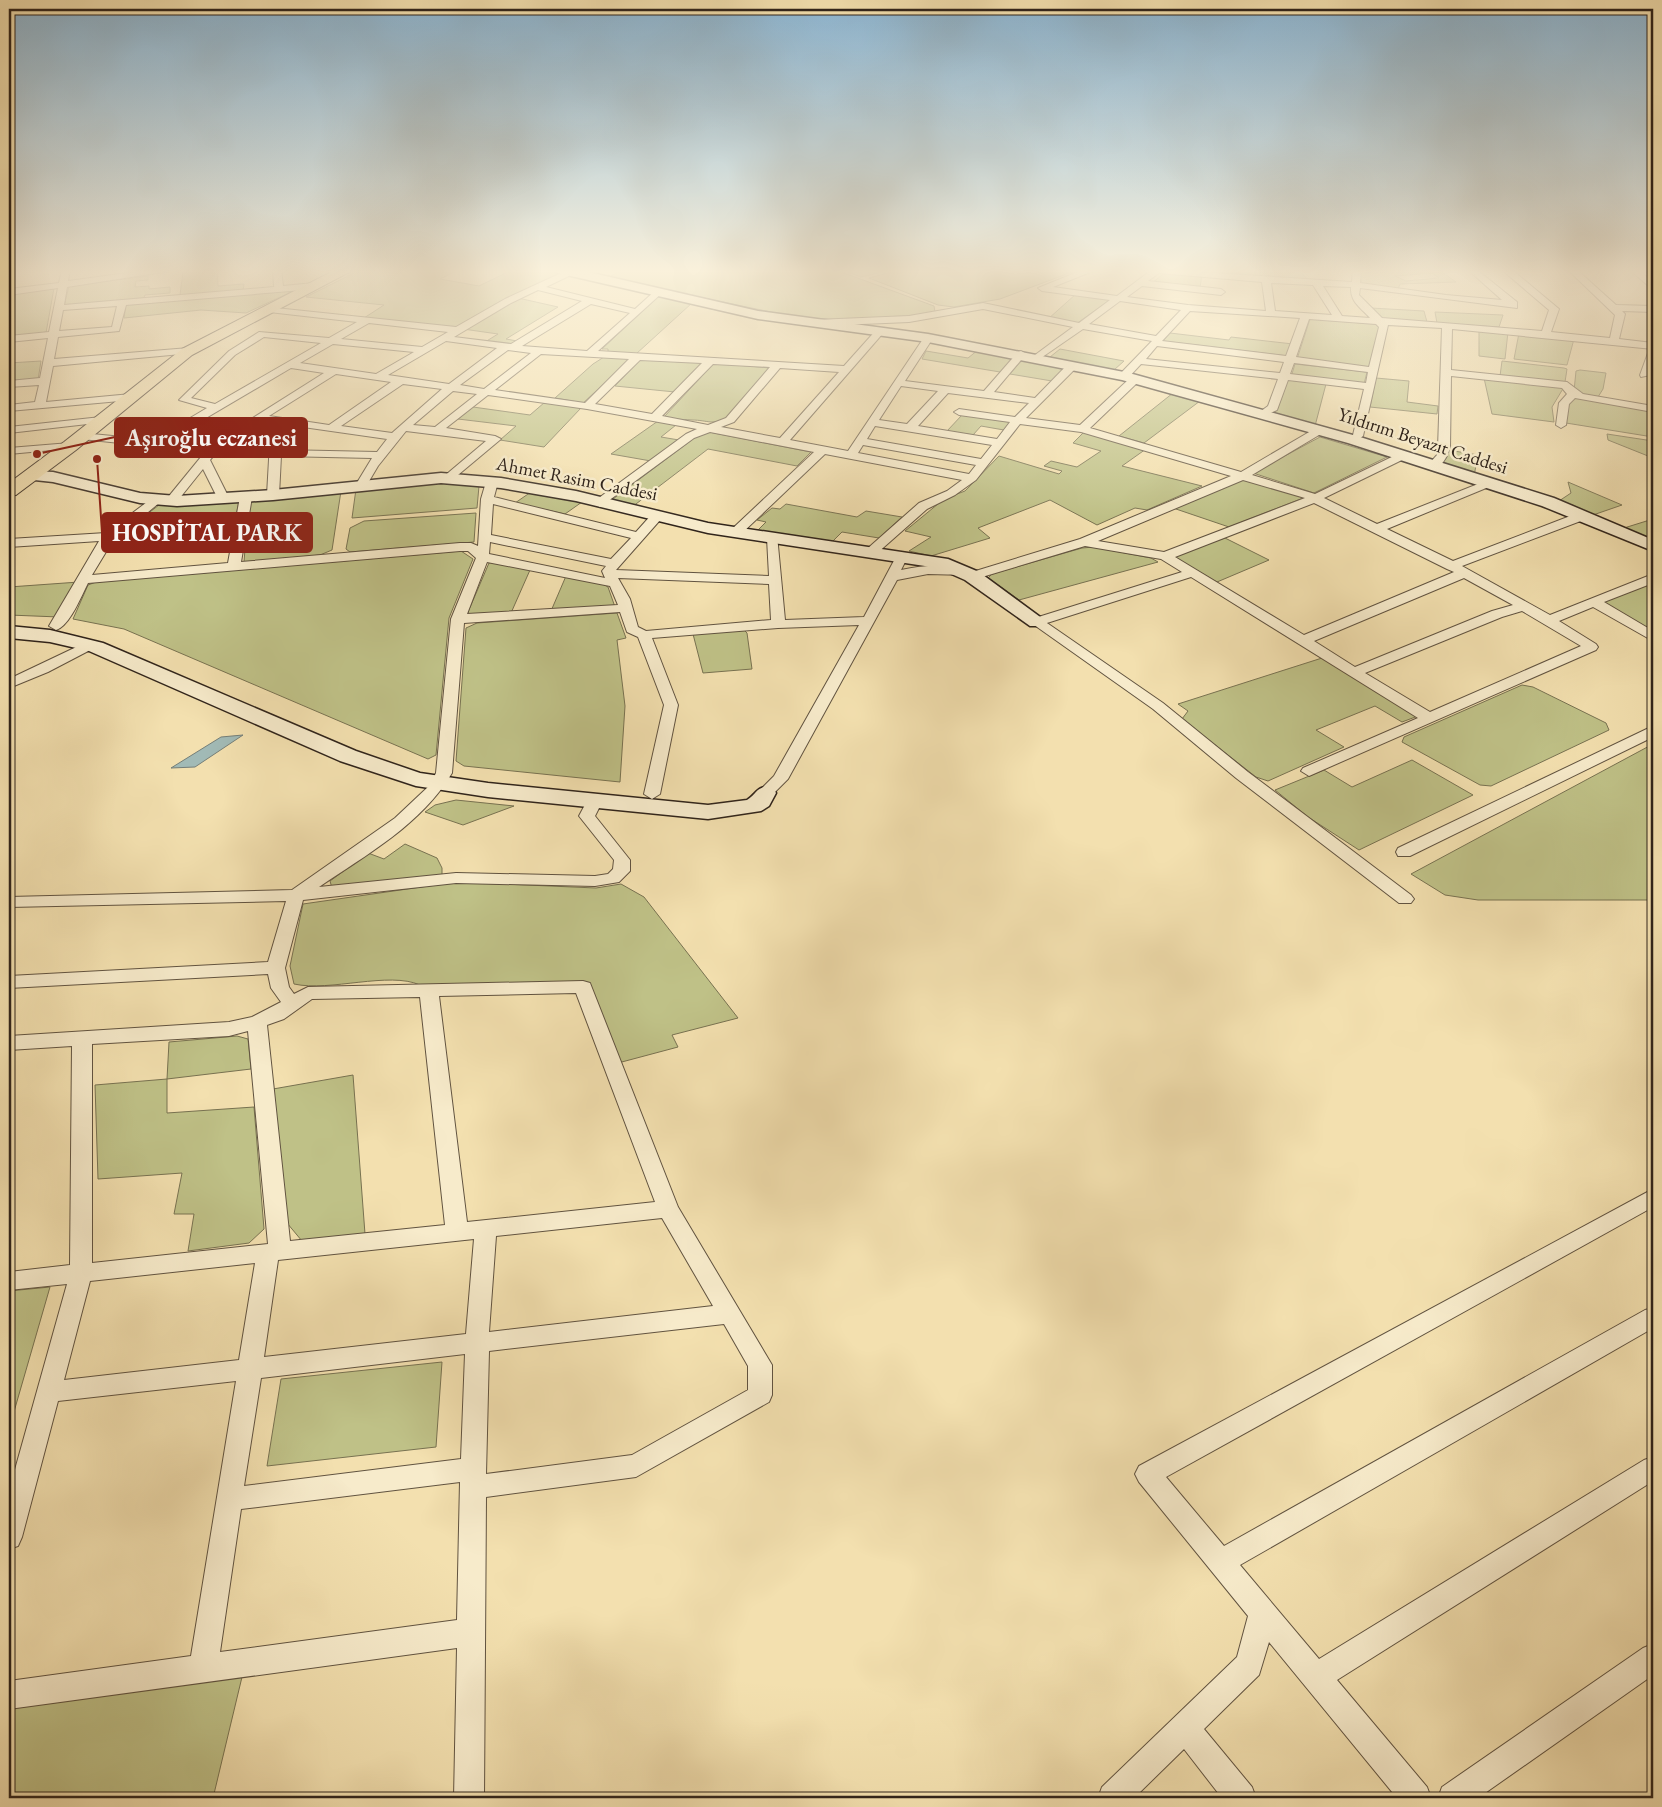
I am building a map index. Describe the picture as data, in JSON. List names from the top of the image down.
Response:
{
  "streets": {
    "street": ["Yıldırım Beyazıt Caddesi", "Ahmet Rasim Caddesi"]
  },
  "places": ["Aşıroğlu eczanesi", "HOSPİTAL PARK"]
}
